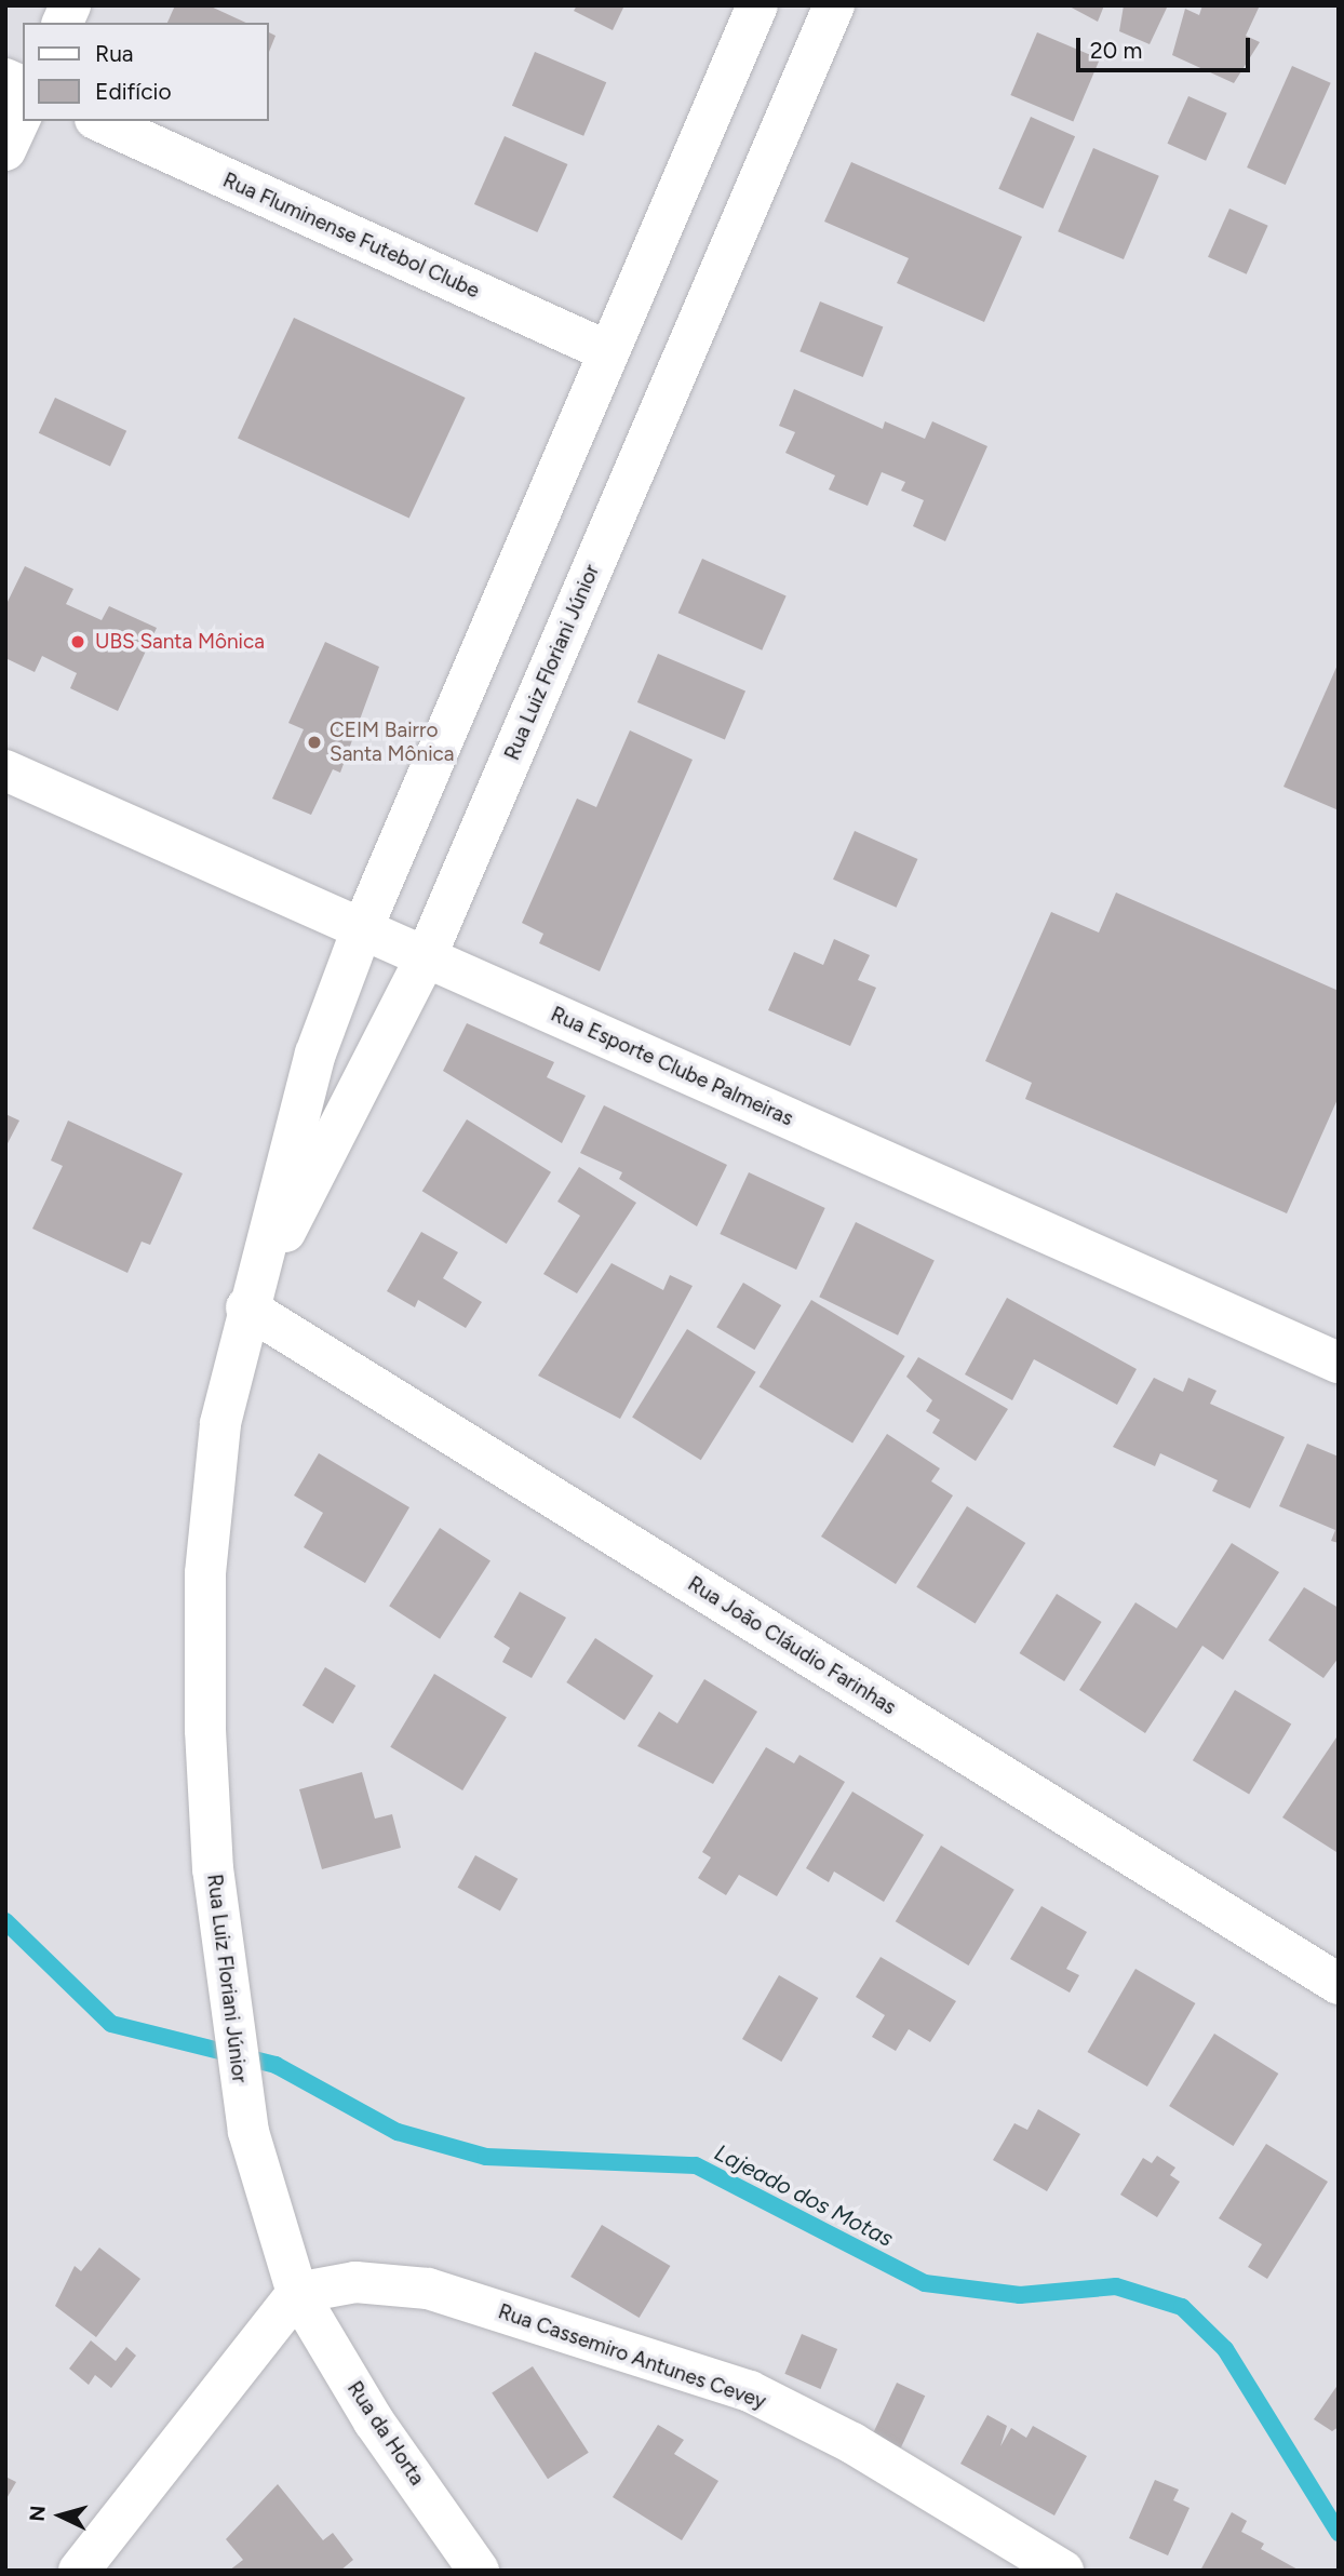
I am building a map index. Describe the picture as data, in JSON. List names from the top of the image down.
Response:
{
  "streets": {
    "street": [
      "Rua Fluminense Futebol Clube",
      "Rua Luiz Floriani Júnior",
      "Rua Esporte Clube Palmeiras",
      "Rua João Cláudio Farinhas",
      "Rua Cassemiro Antunes Cevey",
      "Rua da Horta"
    ]
  },
  "crossings": [
    ["Rua Fluminense Futebol Clube", "Rua Luiz Floriani Júnior"],
    ["Rua Luiz Floriani Júnior", "Rua Esporte Clube Palmeiras"],
    ["Rua Luiz Floriani Júnior", "Rua João Cláudio Farinhas"],
    ["Rua Luiz Floriani Júnior", "Rua Cassemiro Antunes Cevey"],
    ["Rua Luiz Floriani Júnior", "Rua da Horta"],
    ["Rua Cassemiro Antunes Cevey", "Rua da Horta"]
  ],
  "water": ["Lajeado dos Motas"],
  "places": ["UBS Santa Mônica", "CEIM Bairro Santa Mônica"],
  "legend": ["Rua", "Edifício"],
  "scale_bar": "20 m",
  "north": "left"
}
